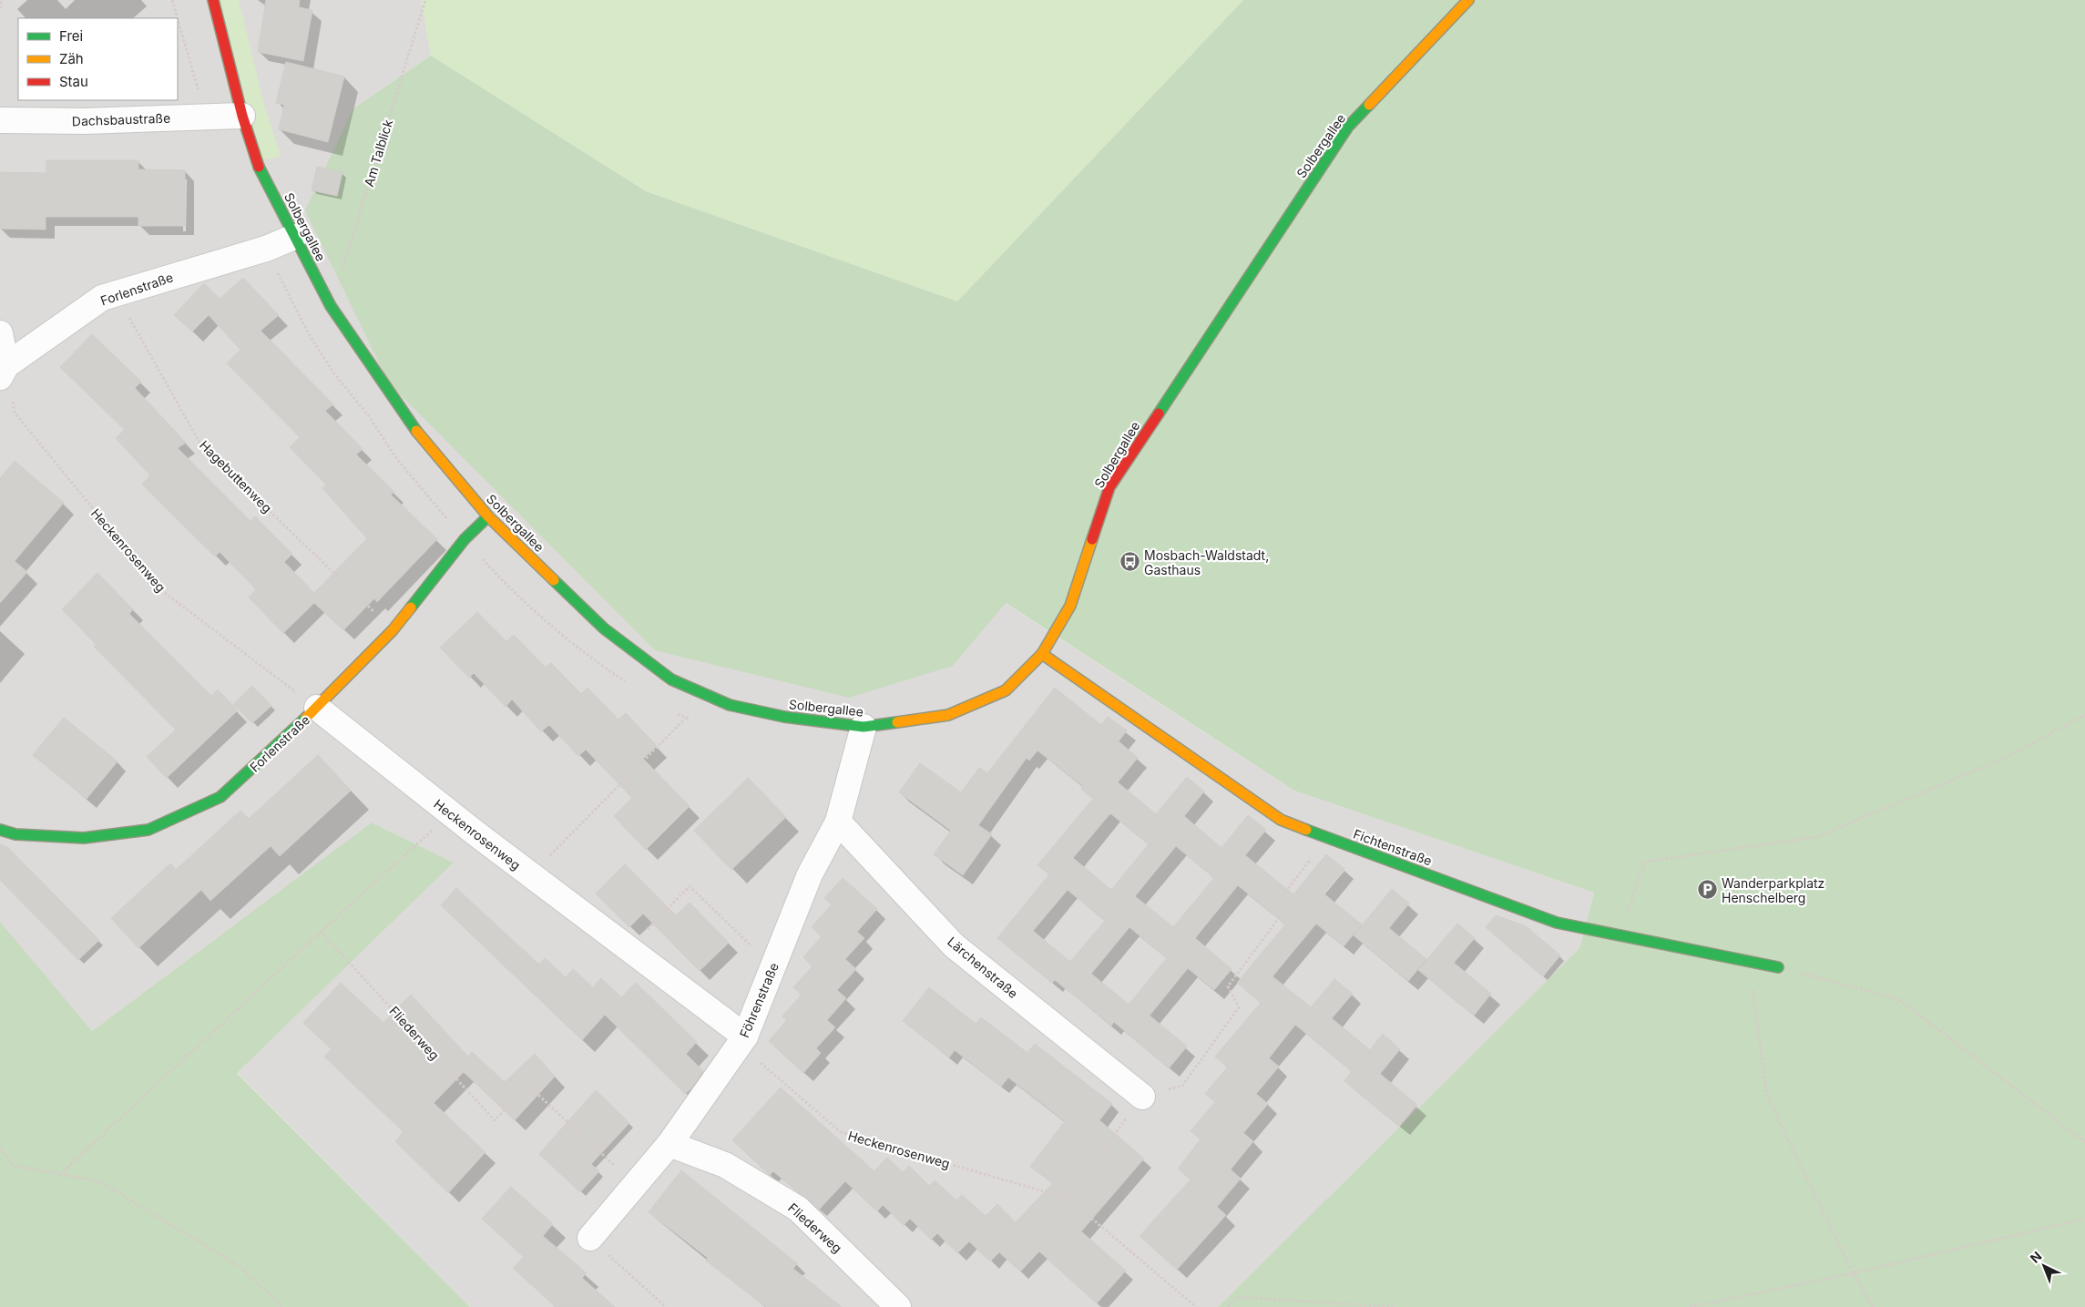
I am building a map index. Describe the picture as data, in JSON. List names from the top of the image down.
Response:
{
  "streets": {
    "street": [
      "Dachsbaustraße",
      "Solbergallee",
      "Forlenstraße",
      "Heckenrosenweg",
      "Fichtenstraße",
      "Lärchenstraße",
      "Föhrenstraße",
      "Fliederweg"
    ],
    "path": ["Am Talblick", "Hagebuttenweg"]
  },
  "crossings": [
    ["Dachsbaustraße", "Solbergallee"],
    ["Solbergallee", "Am Talblick"],
    ["Solbergallee", "Forlenstraße"],
    ["Solbergallee", "Fichtenstraße"],
    ["Solbergallee", "Föhrenstraße"],
    ["Forlenstraße", "Hagebuttenweg"],
    ["Forlenstraße", "Heckenrosenweg"],
    ["Heckenrosenweg", "Föhrenstraße"],
    ["Lärchenstraße", "Föhrenstraße"],
    ["Föhrenstraße", "Fliederweg"]
  ],
  "places": {
    "bus stop": ["Mosbach-Waldstadt, Gasthaus"],
    "parking": ["Wanderparkplatz Henschelberg"]
  },
  "legend": ["Frei", "Zäh", "Stau"],
  "north": "top left"
}
